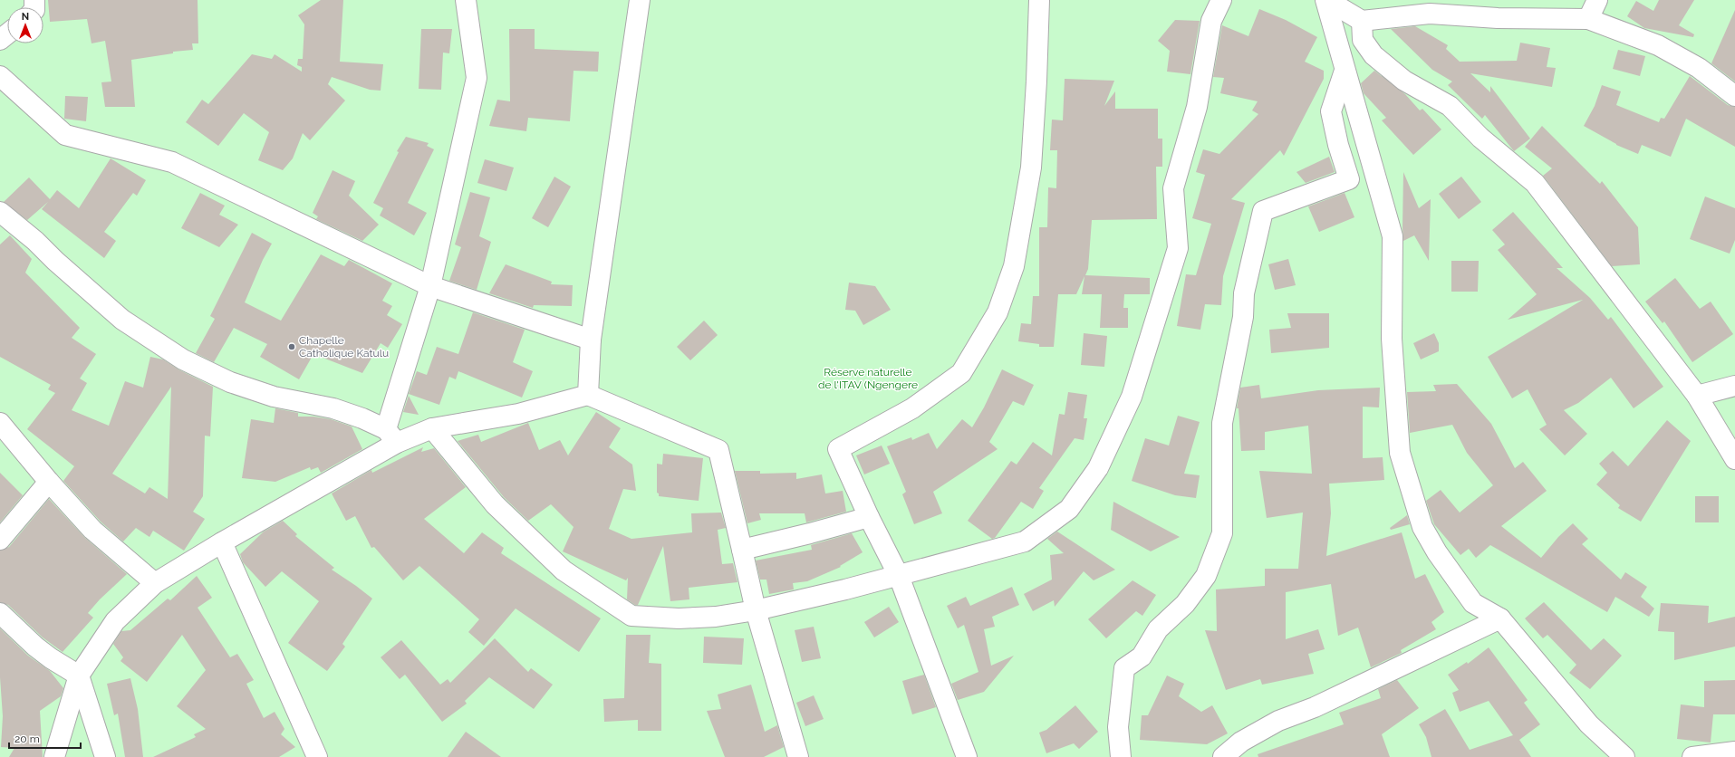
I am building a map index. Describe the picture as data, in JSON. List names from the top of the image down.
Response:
{
  "parks": ["Réserve naturelle de l'ITAV (Ngengere"],
  "places": ["Chapelle Catholique Katulu"],
  "scale_bar": "20 m",
  "north": "top"
}
